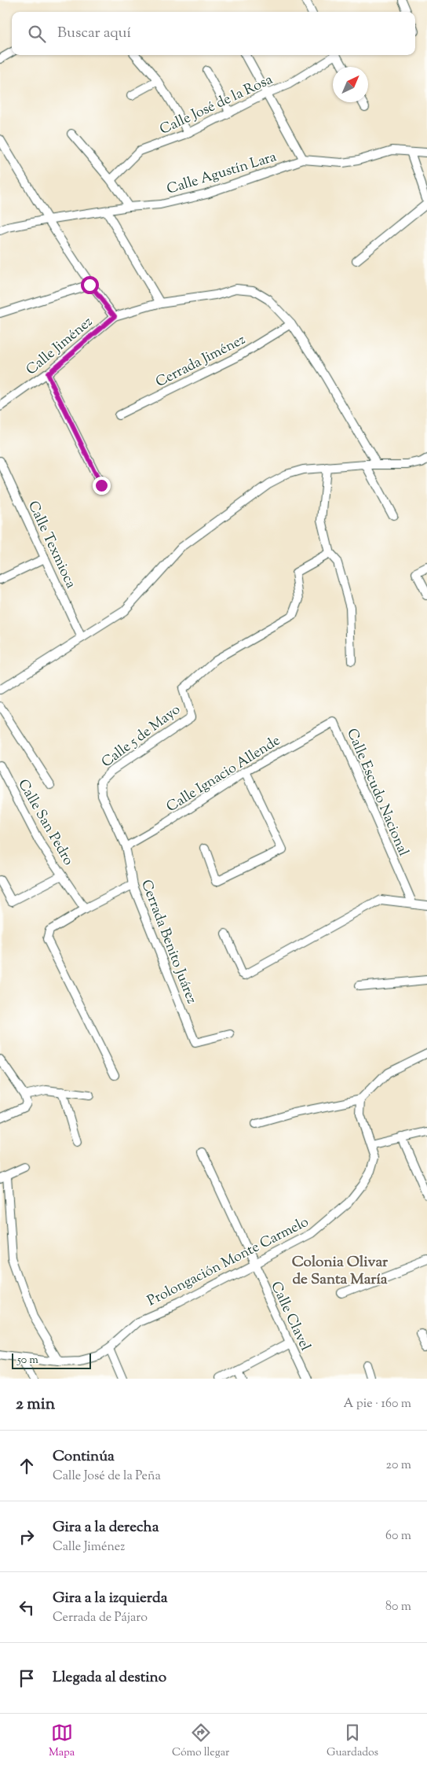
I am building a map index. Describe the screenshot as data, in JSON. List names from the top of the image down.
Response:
{
  "streets": {
    "street": [
      "Calle José de la Rosa",
      "Calle Agustín Lara",
      "Calle Jiménez",
      "Cerrada Jiménez",
      "Calle Texmioca",
      "Calle 5 de Mayo",
      "Calle Ignacio Allende",
      "Calle Escudo Nacional",
      "Calle San Pedro",
      "Cerrada Benito Juárez",
      "Prolongación Monte Carmelo",
      "Calle Clavel"
    ]
  },
  "crossings": [
    ["Calle 5 de Mayo", "Calle Ignacio Allende"],
    ["Calle 5 de Mayo", "Cerrada Benito Juárez"],
    ["Calle Ignacio Allende", "Calle Escudo Nacional"],
    ["Calle Ignacio Allende", "Cerrada Benito Juárez"],
    ["Prolongación Monte Carmelo", "Calle Clavel"]
  ],
  "districts": ["Colonia Olivar de Santa María"],
  "scale_bar": "50 m",
  "north": "top right",
  "page": {
    "search": "Buscar aquí",
    "scale": "50 m",
    "heading": ["2 min", "A pie · 160 m"],
    "list": [
      ["Continúa", "Calle José de la Peña", "20 m"],
      ["Gira a la derecha", "Calle Jiménez", "60 m"],
      ["Gira a la izquierda", "Cerrada de Pájaro", "80 m"],
      "Llegada al destino"
    ],
    "nav": ["Mapa", "Cómo llegar", "Guardados"]
  }
}
